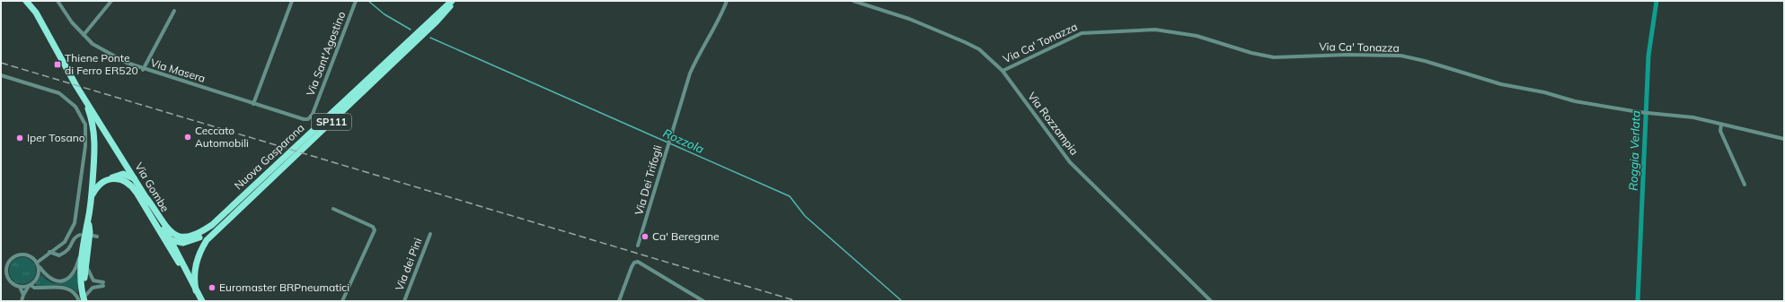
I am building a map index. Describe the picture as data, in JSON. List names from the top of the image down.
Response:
{
  "streets": {
    "main road": ["SP111", "Nuova Gasparona", "Via Gombe"],
    "street": [
      "Via Ca' Tonazza",
      "Via Sant'Agostino",
      "Via Masera",
      "Via Rozzampia",
      "Via Dei Trifogli",
      "Via dei Pini"
    ]
  },
  "crossings": [
    ["Via Ca' Tonazza", "Via Rozzampia"],
    ["Via Sant'Agostino", "Via Masera"],
    ["SP111", "Nuova Gasparona"],
    ["SP111", "Via Gombe"],
    ["Nuova Gasparona", "Via Gombe"]
  ],
  "water": ["Rozzola", "Roggia Verlata"],
  "places": {
    "transit": ["Thiene Ponte di Ferro ER520"],
    "other": [
      "Ceccato Automobili",
      "Iper Tosano",
      "Ca' Beregane",
      "Euromaster BRPneumatici"
    ]
  }
}
